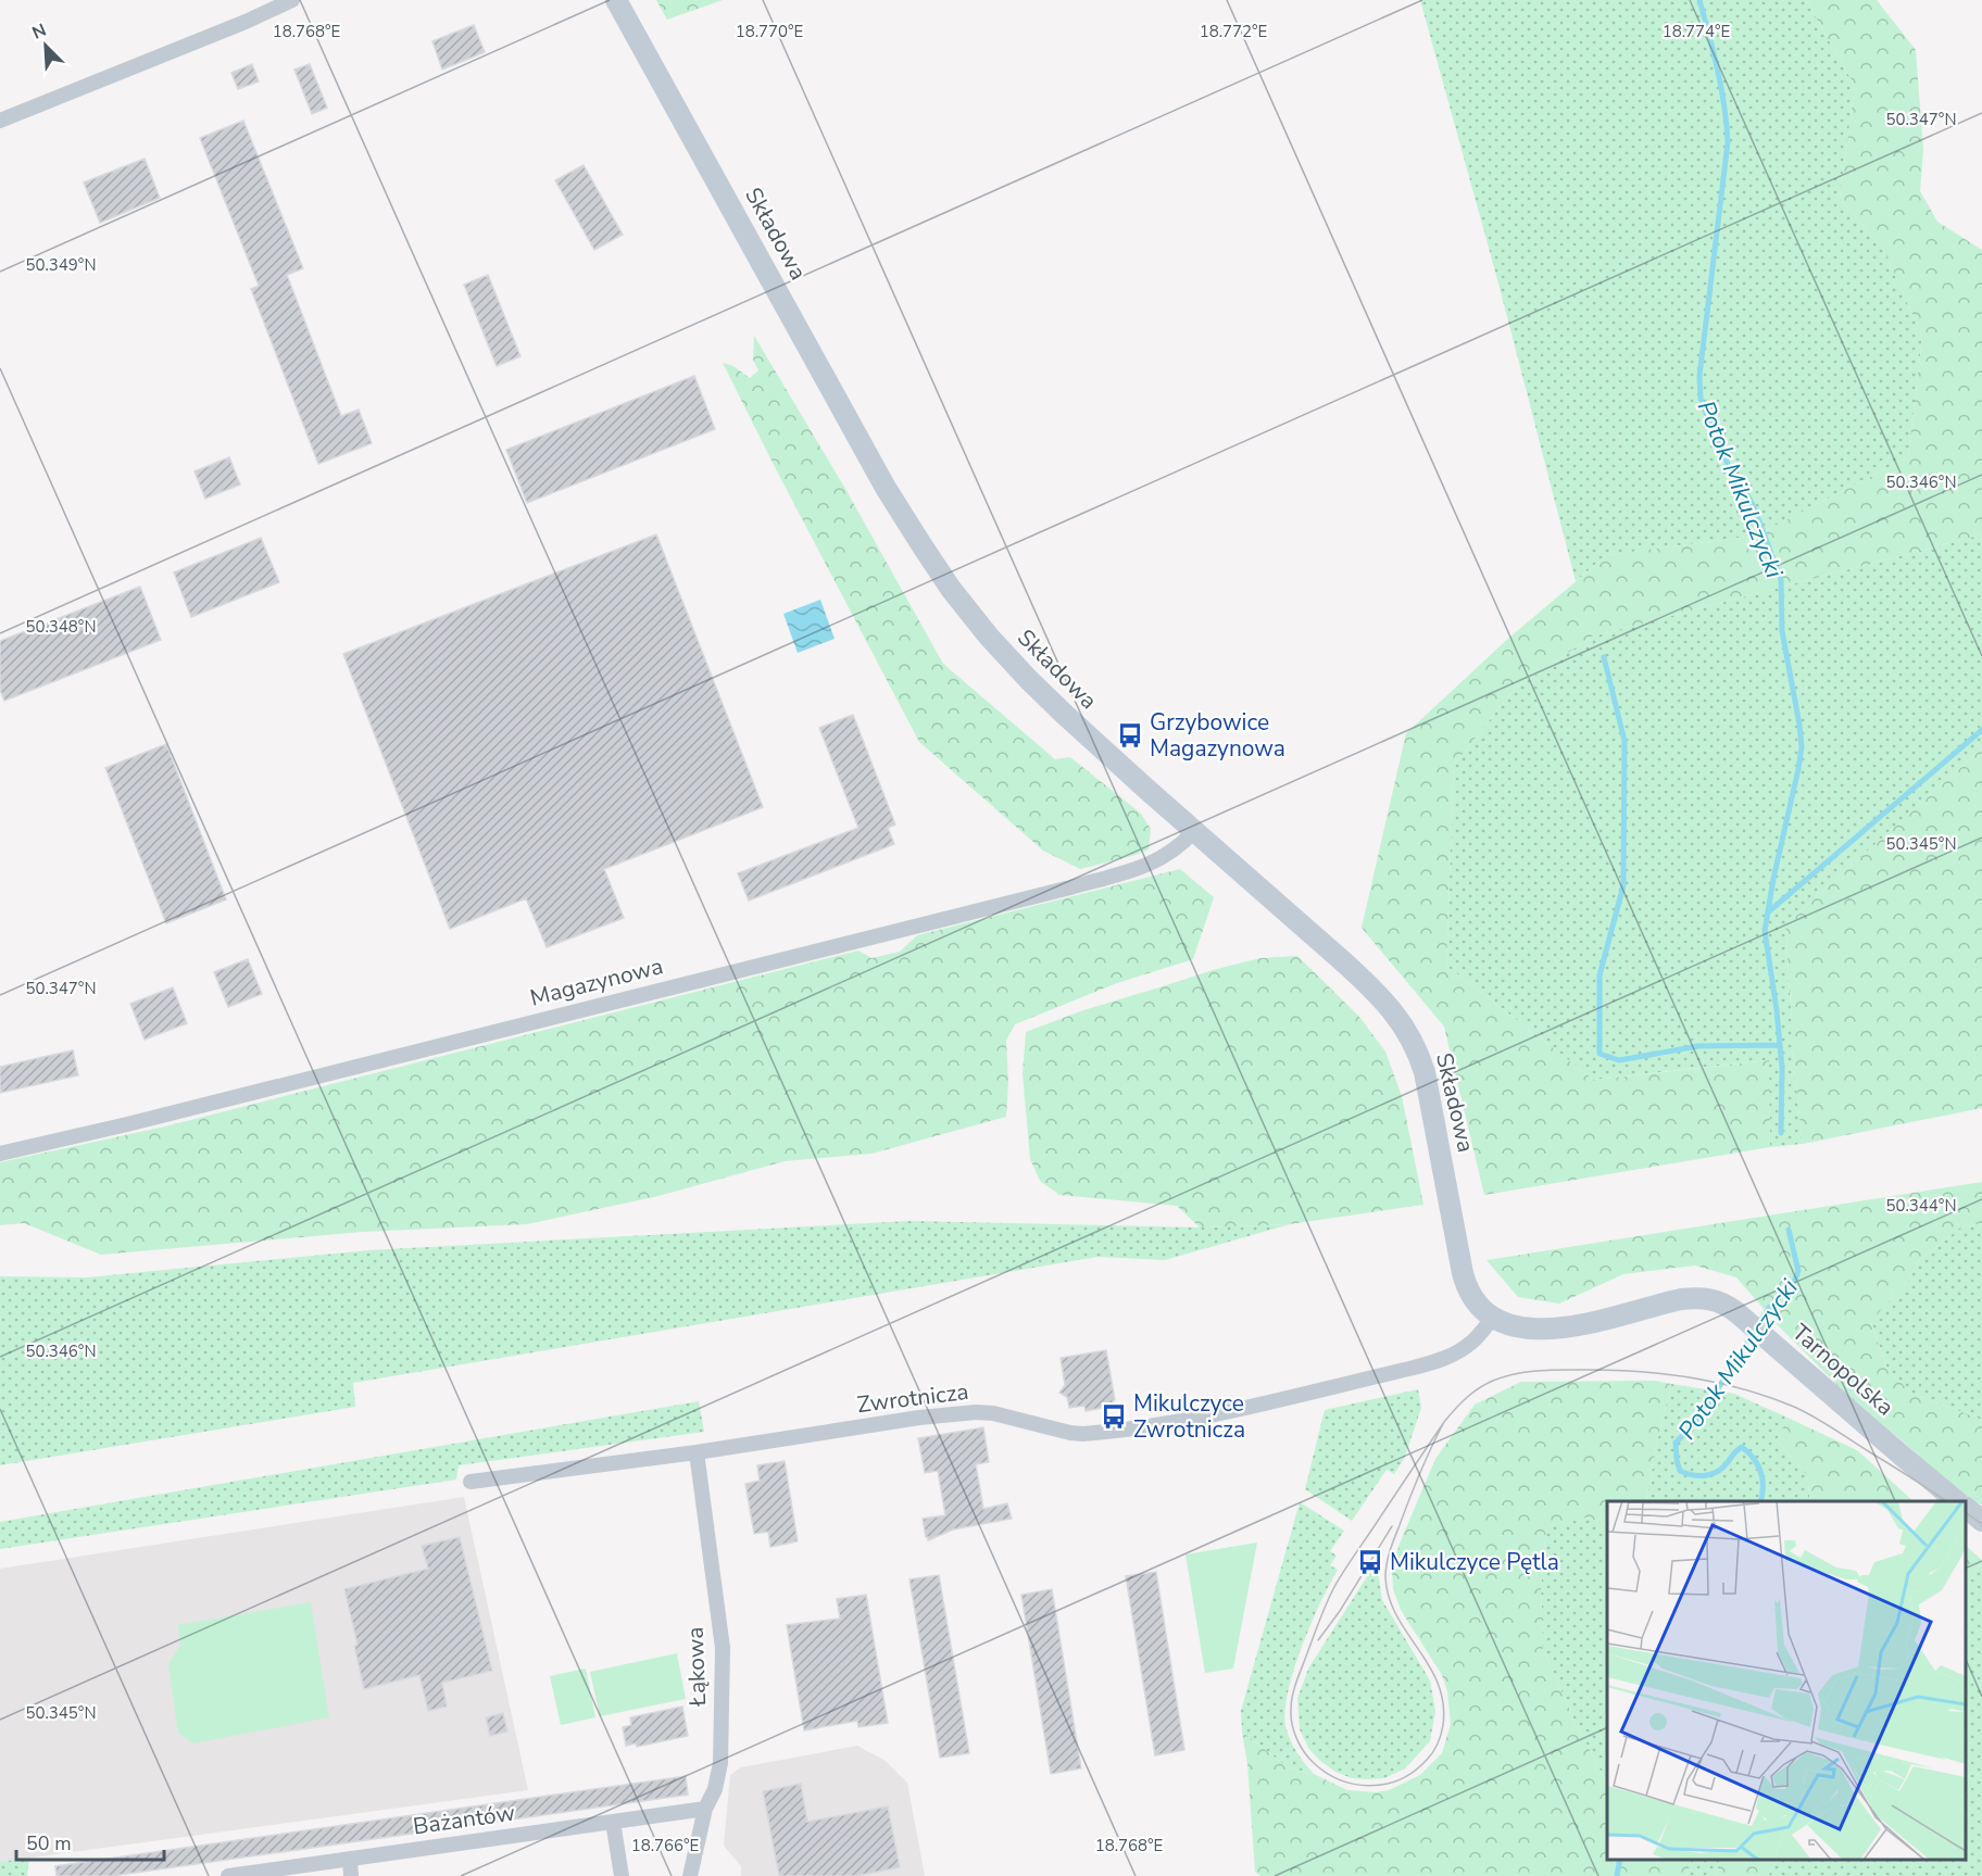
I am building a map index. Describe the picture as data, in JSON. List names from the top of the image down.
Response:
{
  "streets": {
    "main road": ["Składowa", "Tarnopolska"],
    "street": [
      "Magazynowa",
      "Zwrotnicza",
      "Łąkowa",
      "Bażantów"
    ]
  },
  "crossings": [
    ["Składowa", "Magazynowa"],
    ["Składowa", "Tarnopolska"],
    ["Składowa", "Zwrotnicza"],
    ["Tarnopolska", "Zwrotnicza"],
    ["Zwrotnicza", "Łąkowa"],
    ["Łąkowa", "Bażantów"]
  ],
  "water": ["Potok Mikulczycki"],
  "places": {
    "bus stop": ["Grzybowice Magazynowa", "Mikulczyce Zwrotnicza", "Mikulczyce Pętla"]
  },
  "scale_bar": "50 m",
  "north": "top left",
  "coordinates": [
    "18.768°E",
    "18.770°E",
    "18.772°E",
    "18.774°E",
    "50.347°N",
    "50.349°N",
    "50.346°N",
    "50.348°N",
    "50.345°N",
    "50.344°N",
    "18.766°E"
  ]
}
